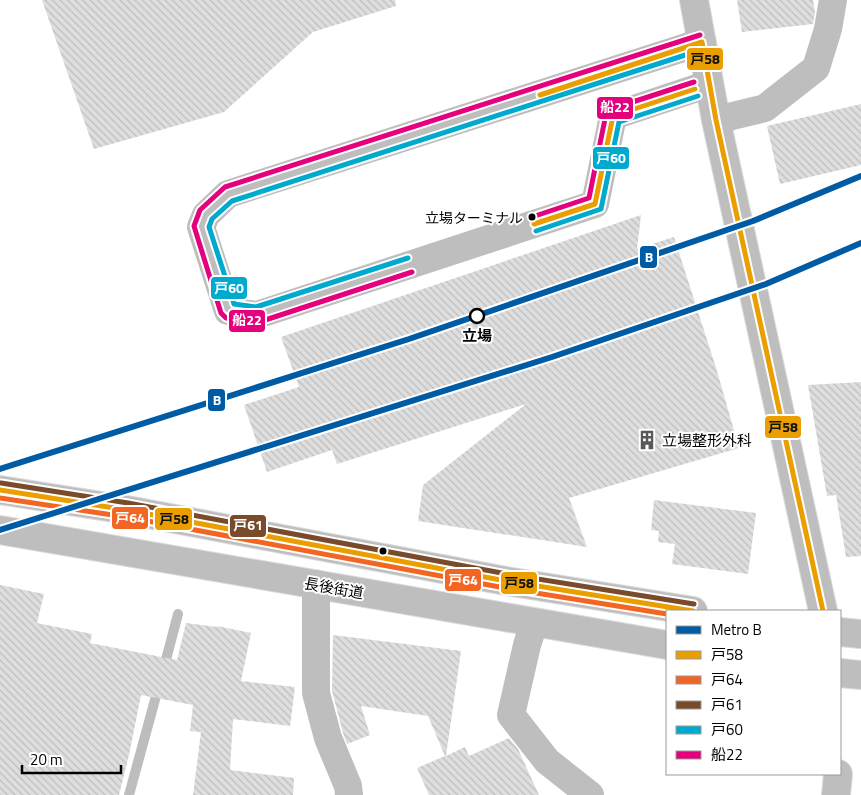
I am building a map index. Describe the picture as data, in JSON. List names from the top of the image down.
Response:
{
  "streets": {
    "main road": ["長後街道"]
  },
  "places": {
    "other": ["立場ターミナル", "立場"],
    "building": ["立場整形外科"]
  },
  "lines": [
    "transit line 船22",
    "transit line 戸58",
    "transit line 戸60",
    "metro line B",
    "transit line 戸61",
    "transit line 戸64"
  ],
  "legend": [
    "Metro B",
    "戸58",
    "戸64",
    "戸61",
    "戸60",
    "船22"
  ],
  "scale_bar": "20 m"
}
